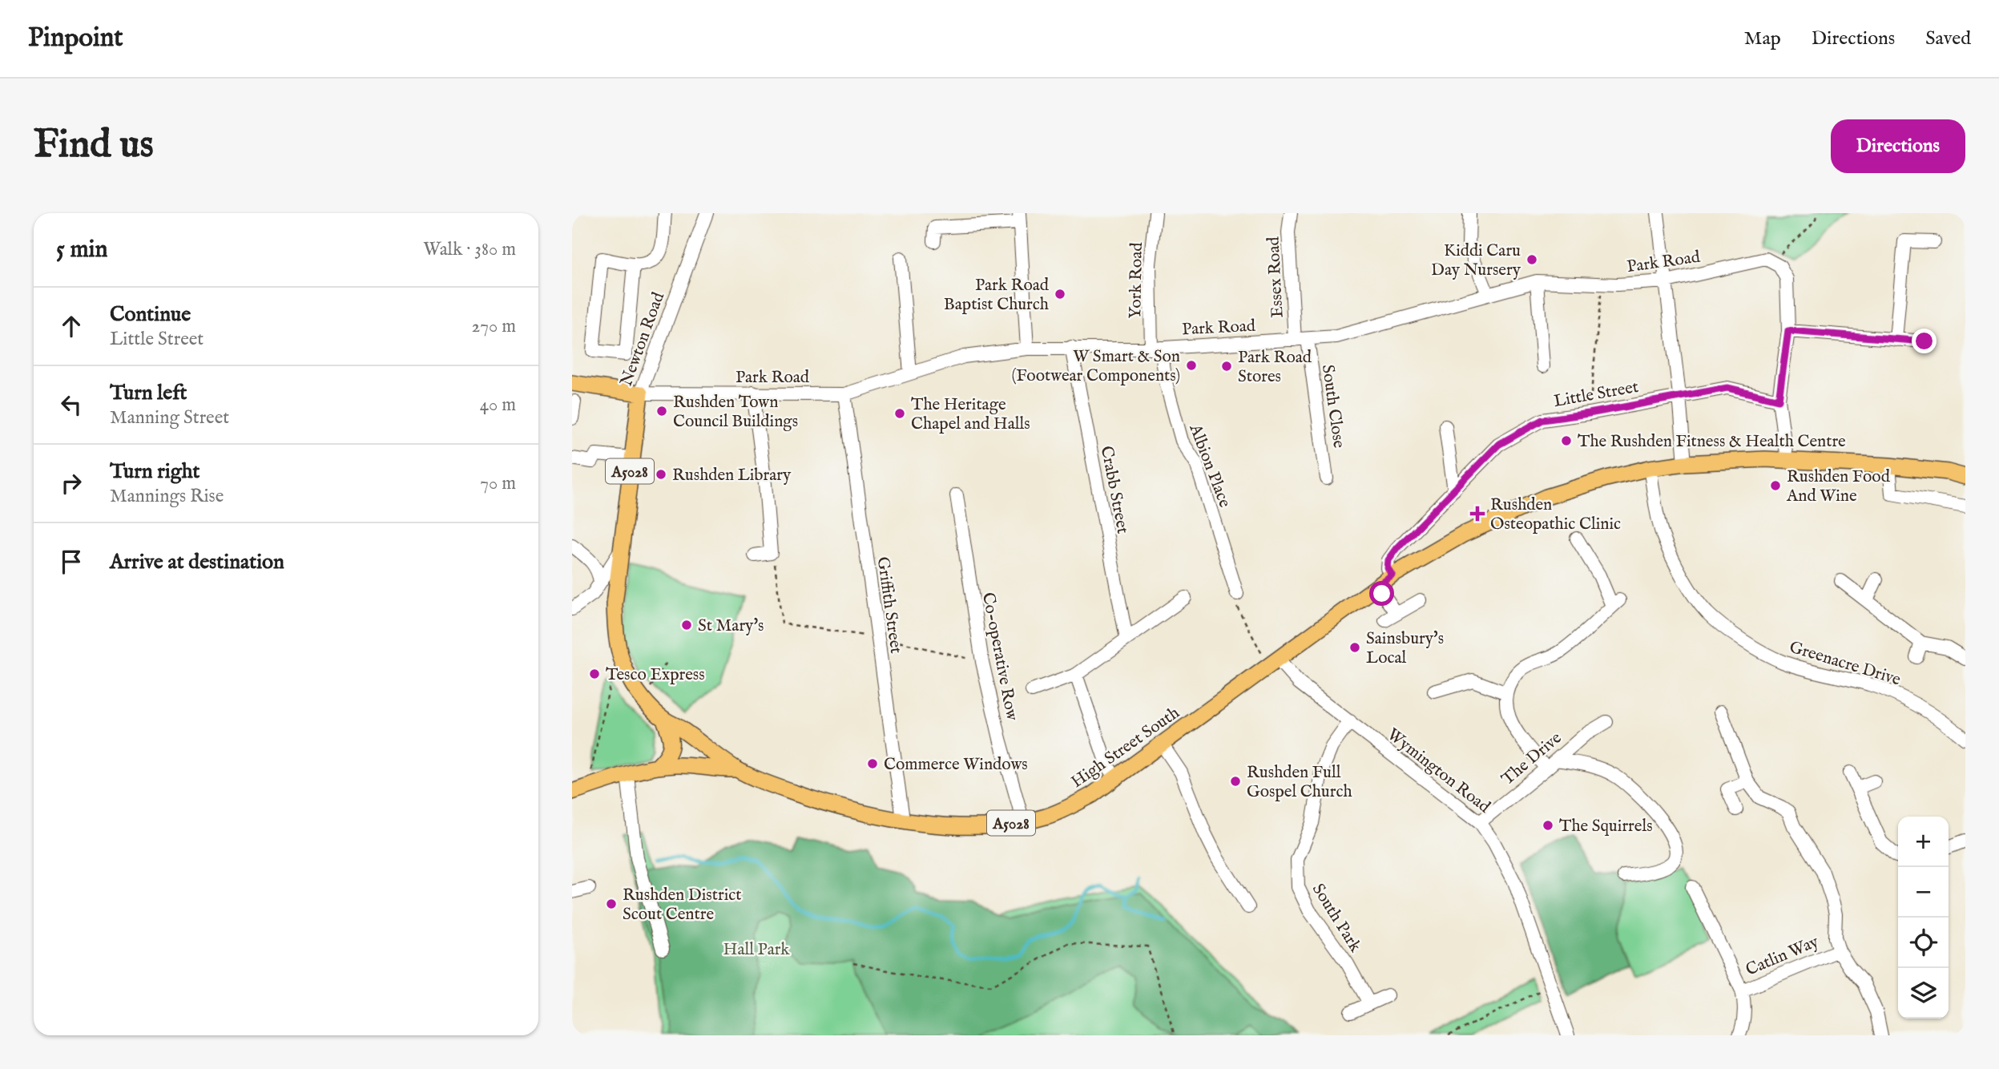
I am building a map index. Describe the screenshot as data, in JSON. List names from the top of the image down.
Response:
{
  "streets": {
    "main road": ["Newton Road", "A5028", "High Street South"],
    "street": [
      "Park Road",
      "Essex Road",
      "York Road",
      "Little Street",
      "South Close",
      "Albion Place",
      "Crabb Street",
      "Griffith Street",
      "Co-operative Row",
      "Greenacre Drive",
      "The Drive",
      "Wymington Road",
      "South Park",
      "Catlin Way"
    ]
  },
  "crossings": [
    ["Park Road", "Essex Road"],
    ["Park Road", "York Road"],
    ["Park Road", "Newton Road"],
    ["Park Road", "South Close"],
    ["Park Road", "Albion Place"],
    ["Park Road", "Crabb Street"],
    ["Park Road", "Griffith Street"],
    ["Essex Road", "South Close"],
    ["York Road", "Albion Place"],
    ["Newton Road", "A5028"],
    ["Little Street", "A5028"],
    ["A5028", "Greenacre Drive"],
    ["A5028", "High Street South"],
    ["A5028", "Wymington Road"],
    ["Griffith Street", "High Street South"],
    ["Co-operative Row", "High Street South"],
    ["High Street South", "Wymington Road"],
    ["The Drive", "Wymington Road"],
    ["Wymington Road", "South Park"]
  ],
  "parks": ["Hall Park"],
  "places": {
    "other": [
      "Kiddi Caru Day Nursery",
      "Park Road Baptist Church",
      "W Smart & Son (Footwear Components)",
      "Park Road Stores",
      "Rushden Town Council Buildings",
      "The Heritage Chapel and Halls",
      "The Rushden Fitness & Health Centre",
      "Rushden Library",
      "Rushden Food And Wine",
      "St Mary's",
      "Sainsbury's Local",
      "Tesco Express",
      "Commerce Windows",
      "Rushden Full Gospel Church",
      "The Squirrels",
      "Rushden District Scout Centre"
    ],
    "health": ["Rushden Osteopathic Clinic"]
  },
  "page": {
    "header": "Pinpoint",
    "nav": ["Map", "Directions", "Saved"],
    "buttons": "Directions",
    "title": "Find us",
    "heading": ["5 min", "Walk · 380 m"],
    "list": [
      ["Continue", "Little Street", "270 m"],
      ["Turn left", "Manning Street", "40 m"],
      ["Turn right", "Mannings Rise", "70 m"],
      "Arrive at destination"
    ],
    "map_buttons": ["+", "−"]
  }
}
